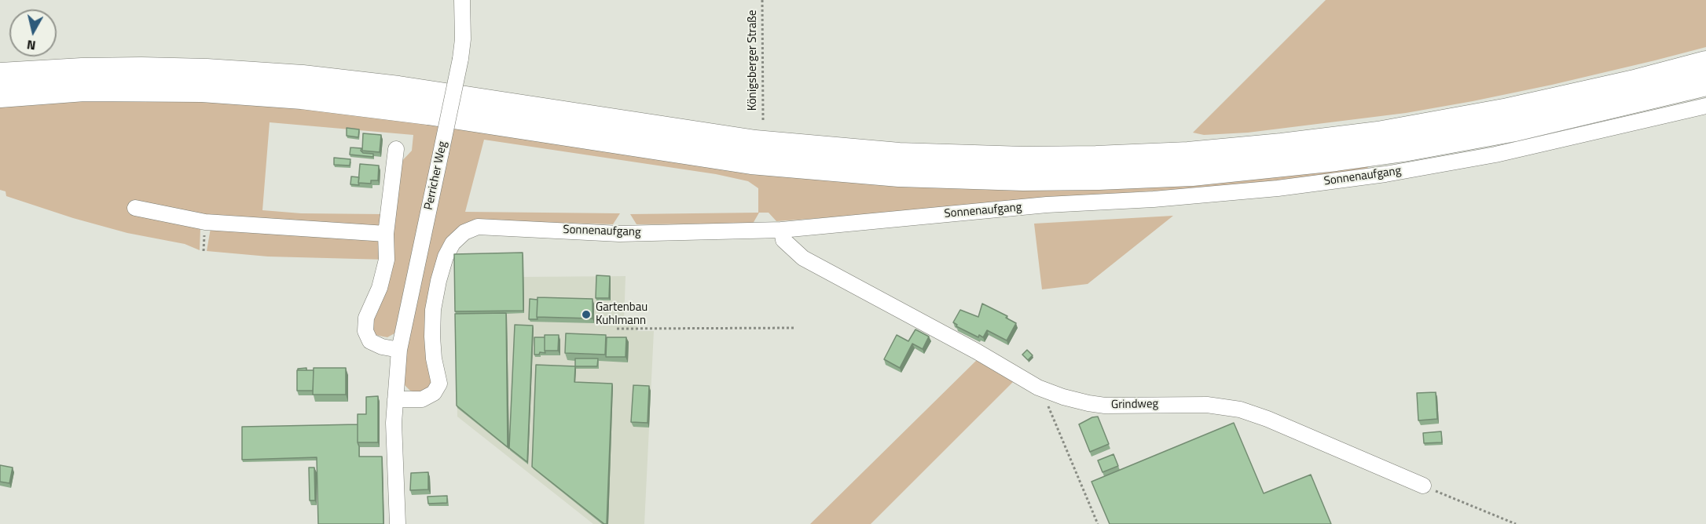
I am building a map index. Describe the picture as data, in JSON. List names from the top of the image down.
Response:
{
  "streets": {
    "street": ["Perricher Weg", "Sonnenaufgang", "Grindweg"],
    "path": ["Königsberger Straße"]
  },
  "crossings": [
    ["Perricher Weg", "Sonnenaufgang"],
    ["Sonnenaufgang", "Grindweg"]
  ],
  "places": ["Gartenbau Kuhlmann"],
  "north": "bottom"
}
